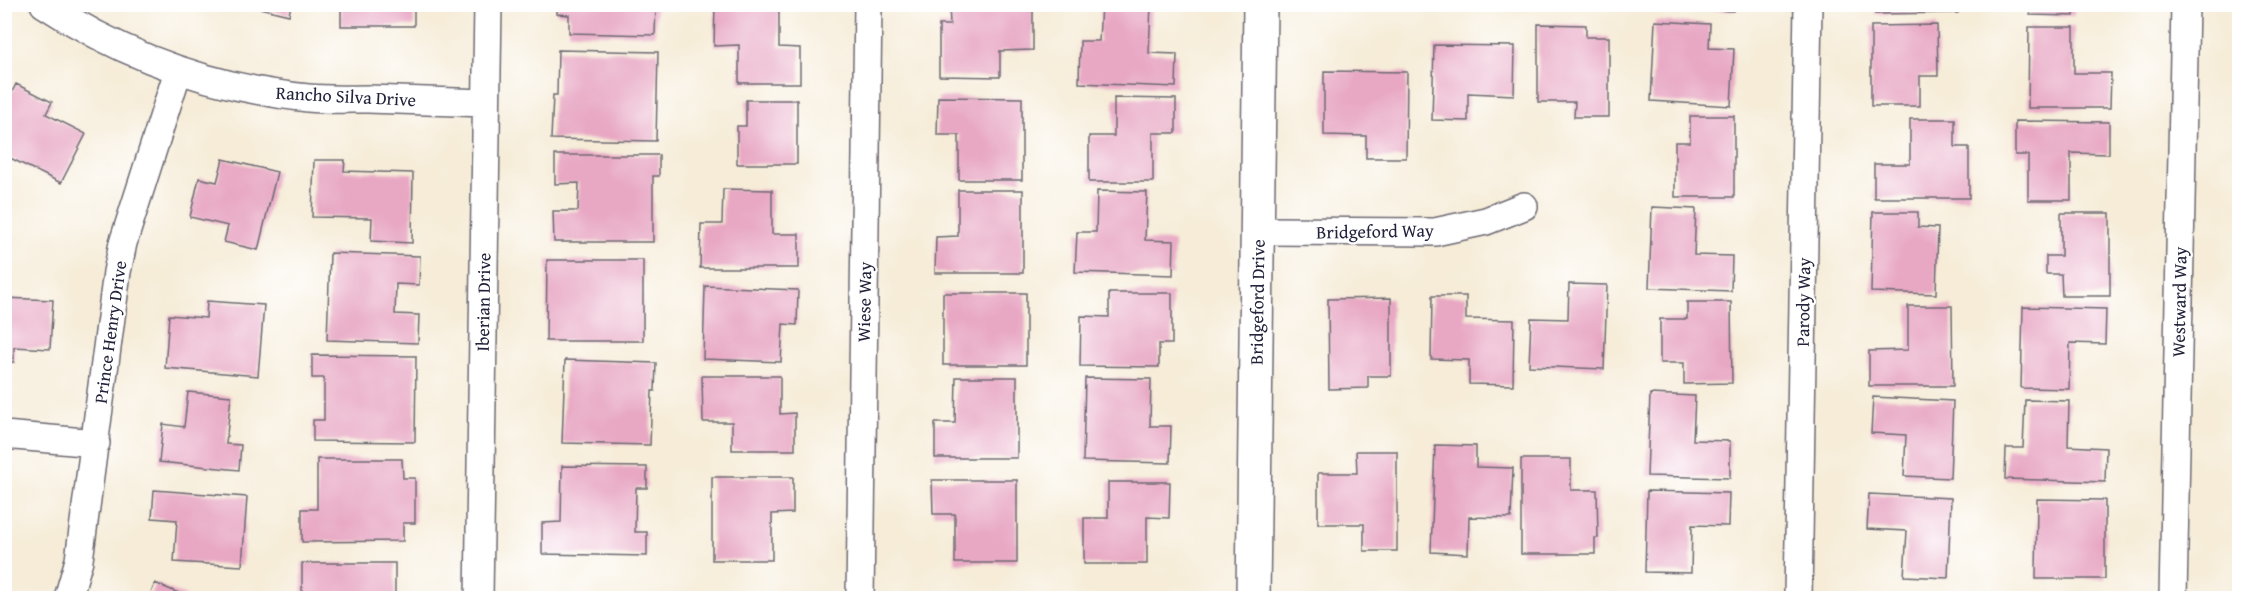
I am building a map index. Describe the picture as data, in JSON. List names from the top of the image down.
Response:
{
  "streets": {
    "street": [
      "Rancho Silva Drive",
      "Bridgeford Way",
      "Iberian Drive",
      "Wiese Way",
      "Bridgeford Drive",
      "Parody Way",
      "Westward Way",
      "Prince Henry Drive"
    ]
  },
  "crossings": [
    ["Rancho Silva Drive", "Iberian Drive"],
    ["Rancho Silva Drive", "Prince Henry Drive"],
    ["Bridgeford Way", "Bridgeford Drive"]
  ]
}
